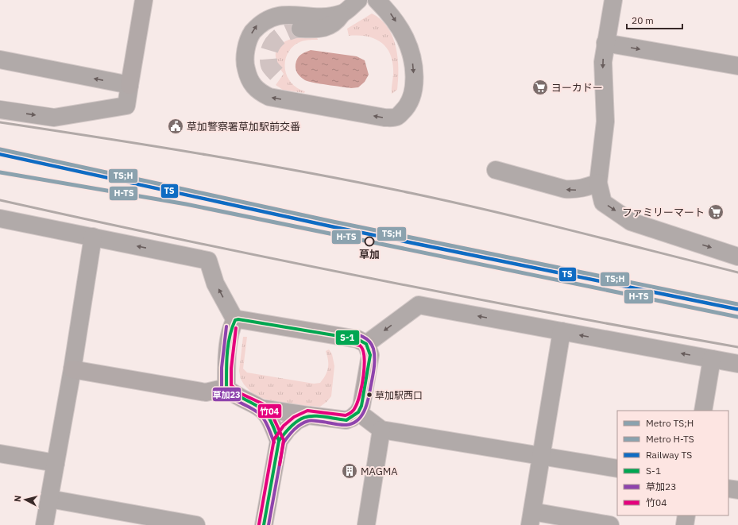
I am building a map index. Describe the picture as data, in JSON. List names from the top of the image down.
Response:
{
  "places": {
    "supermarket": ["ヨーカドー", "ファミリーマート"],
    "public building": ["草加警察署草加駅前交番"],
    "other": ["草加", "草加駅西口"],
    "building": ["MAGMA"]
  },
  "lines": [
    "metro line TS;H",
    "rail line TS",
    "metro line H-TS",
    "transit line S-1",
    "transit line 草加23",
    "transit line 竹04"
  ],
  "legend": [
    "Metro TS;H",
    "Metro H-TS",
    "Railway TS",
    "S-1",
    "草加23",
    "竹04"
  ],
  "scale_bar": "20 m",
  "north": "left"
}
